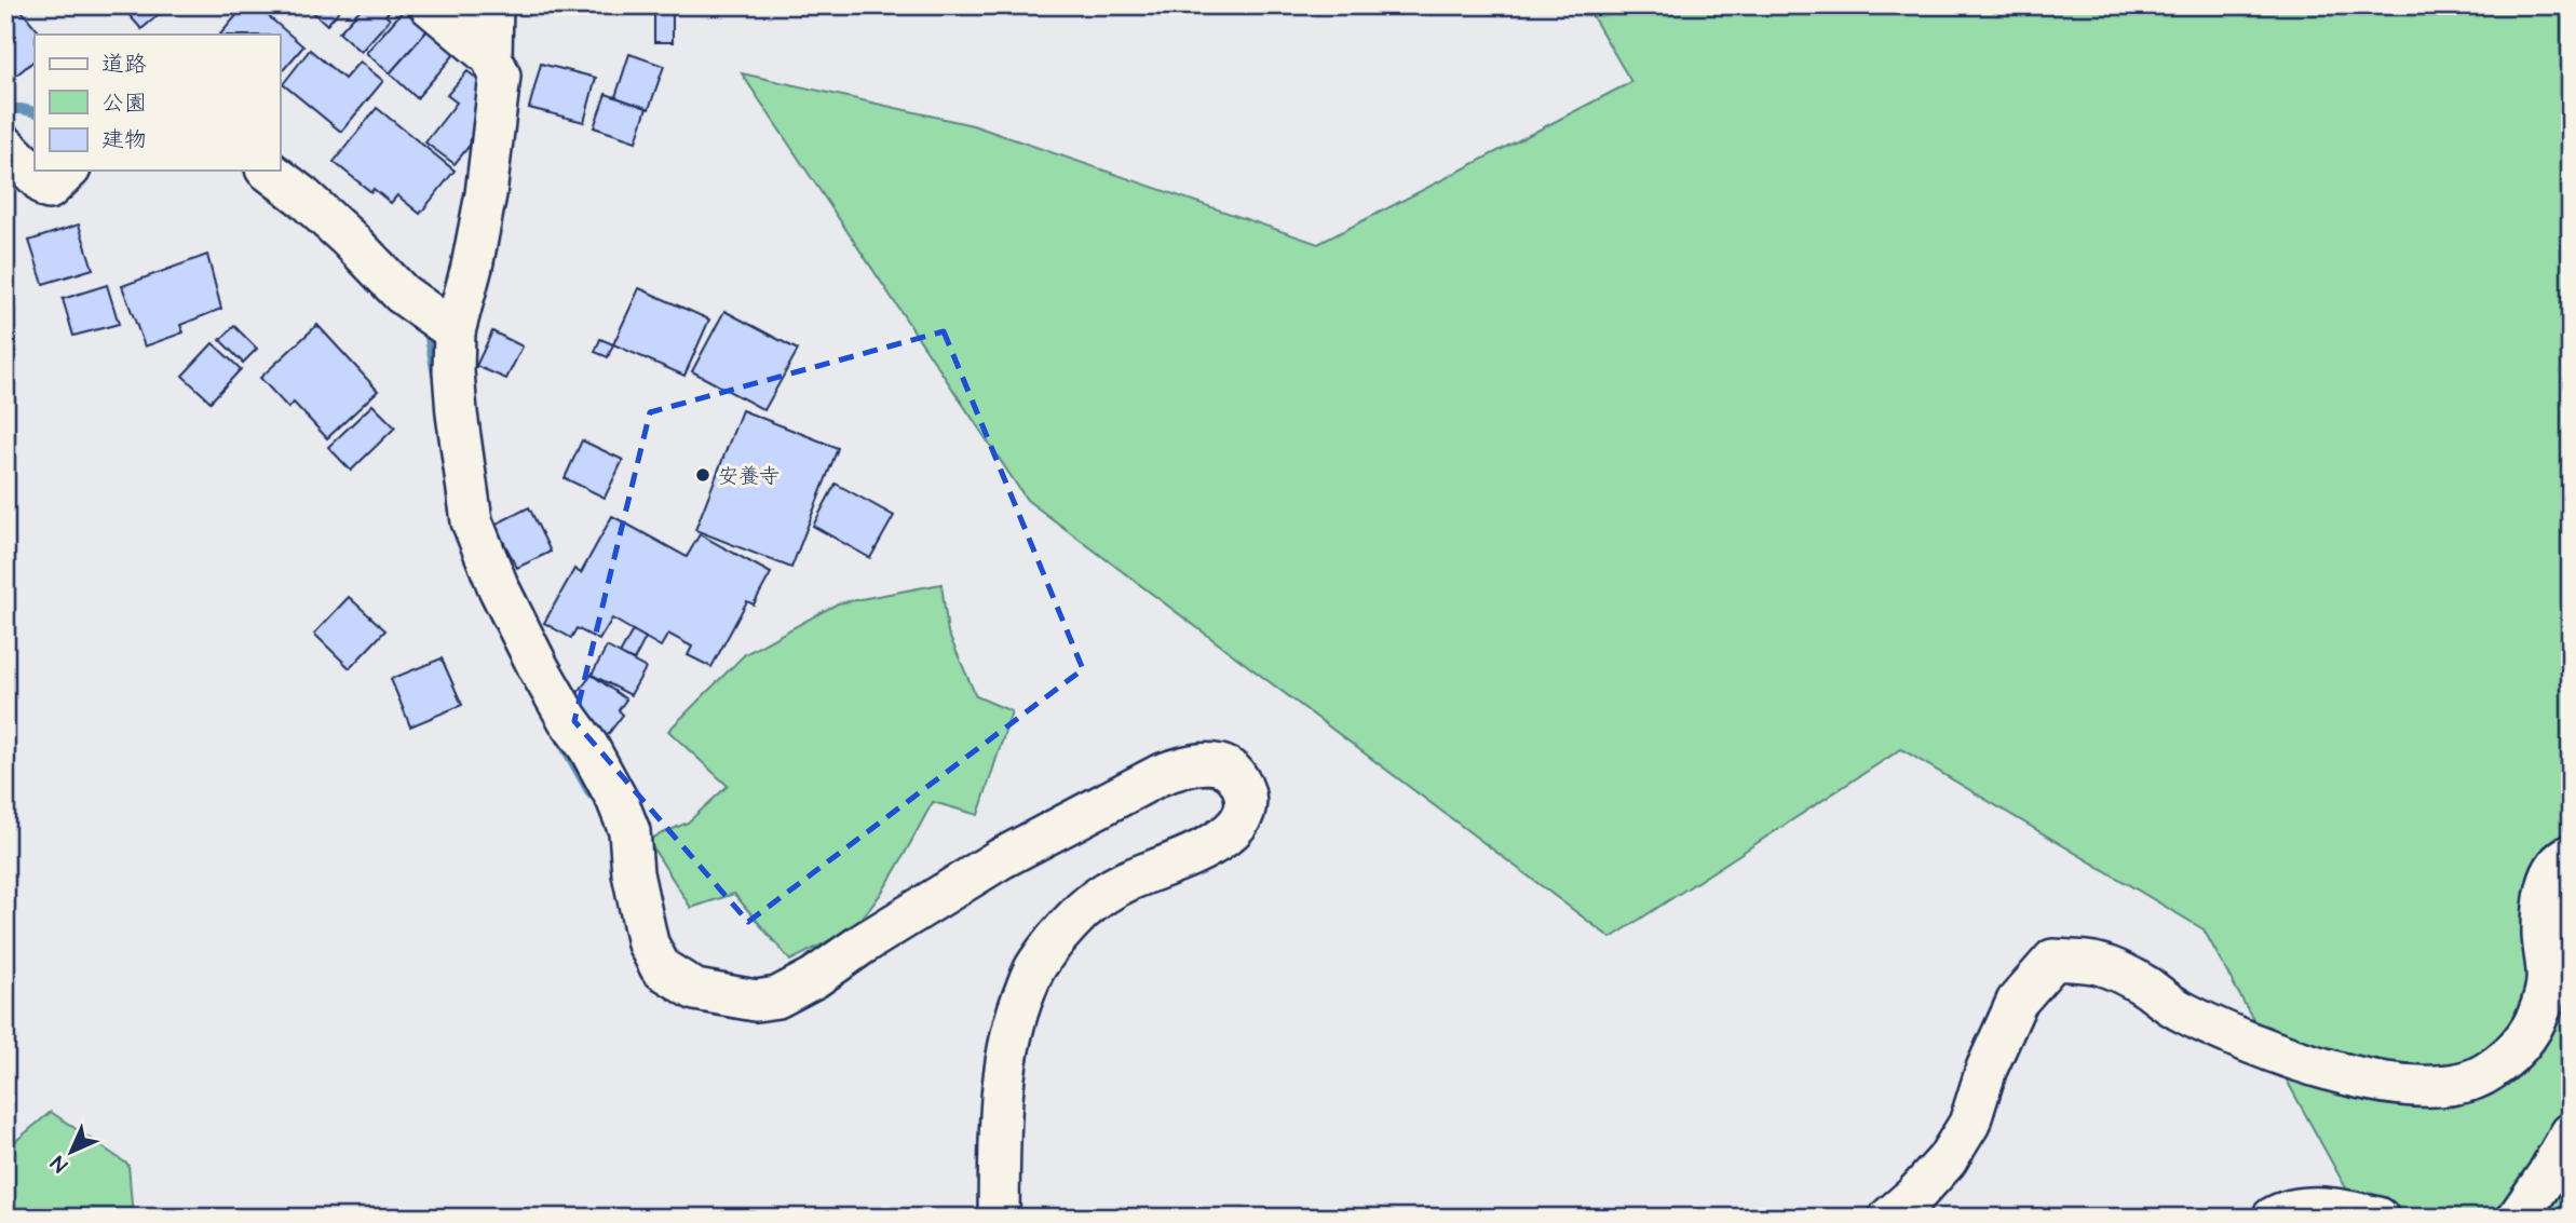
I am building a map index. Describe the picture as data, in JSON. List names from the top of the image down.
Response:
{
  "places": ["安養寺"],
  "legend": ["道路", "公園", "建物"],
  "north": "bottom left"
}
